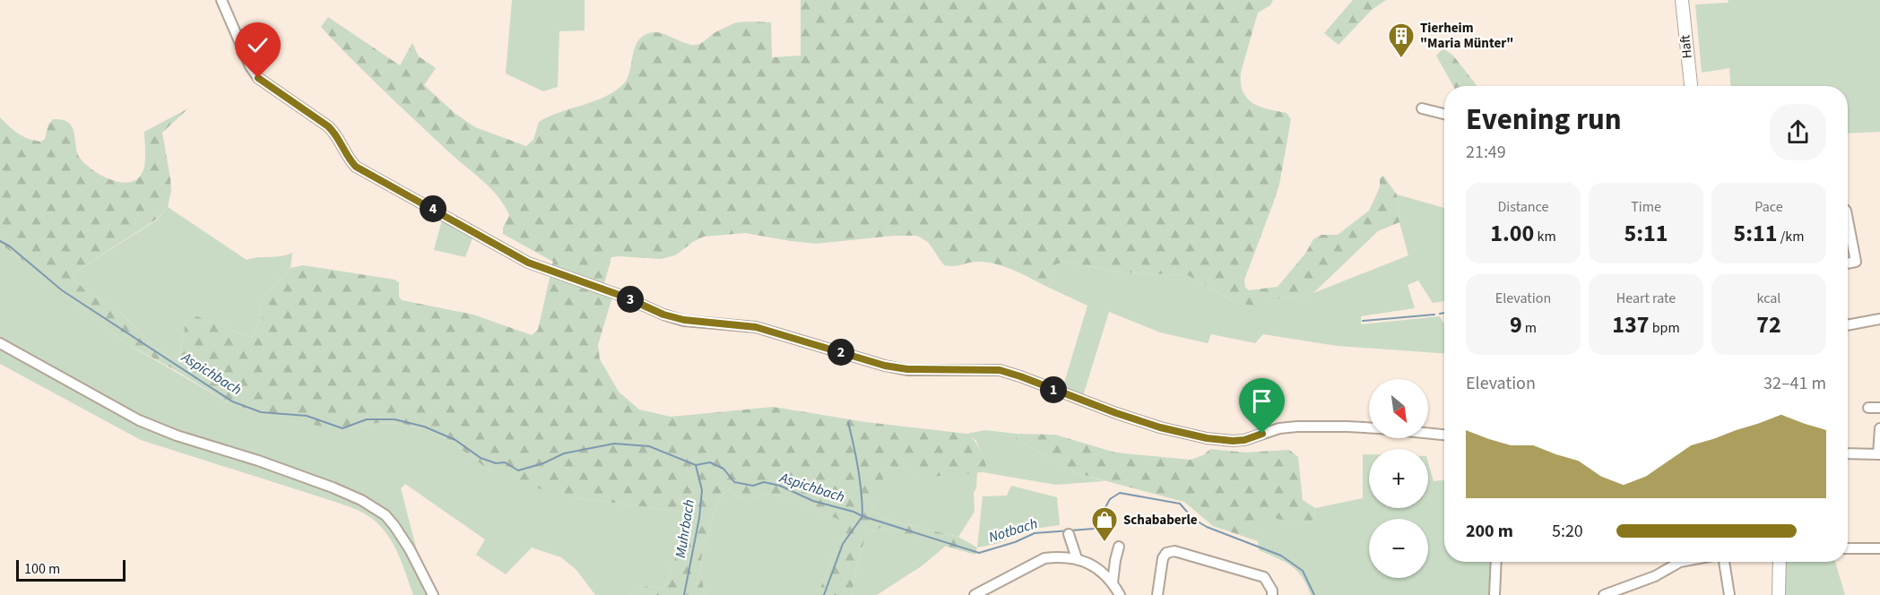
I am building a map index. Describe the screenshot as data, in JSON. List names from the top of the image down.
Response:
{
  "streets": {
    "main road": ["Haft"]
  },
  "water": ["Aspichbach", "Muhrbach", "Notbach"],
  "places": {
    "building": ["Tierheim \"Maria Münter\""],
    "shop": ["Schababerle"]
  },
  "scale_bar": "100 m",
  "north": "bottom right",
  "page": {
    "heading": ["Evening run", "21:49"],
    "stats": [
      ["Distance", "1.00 km"],
      ["Time", "5:11"],
      ["Pace", "5:11 /km"],
      ["Elevation", "9 m"],
      ["Heart rate", "137 bpm"],
      ["kcal", "72"]
    ],
    "pins": [
      "4",
      "3",
      "2",
      "1"
    ],
    "chart": ["Elevation", "32–41 m"],
    "map_buttons": ["+", "−"],
    "list": [
      {
        "name": "200 m",
        "note": "5:20"
      }
    ],
    "scale": "100 m"
  }
}
